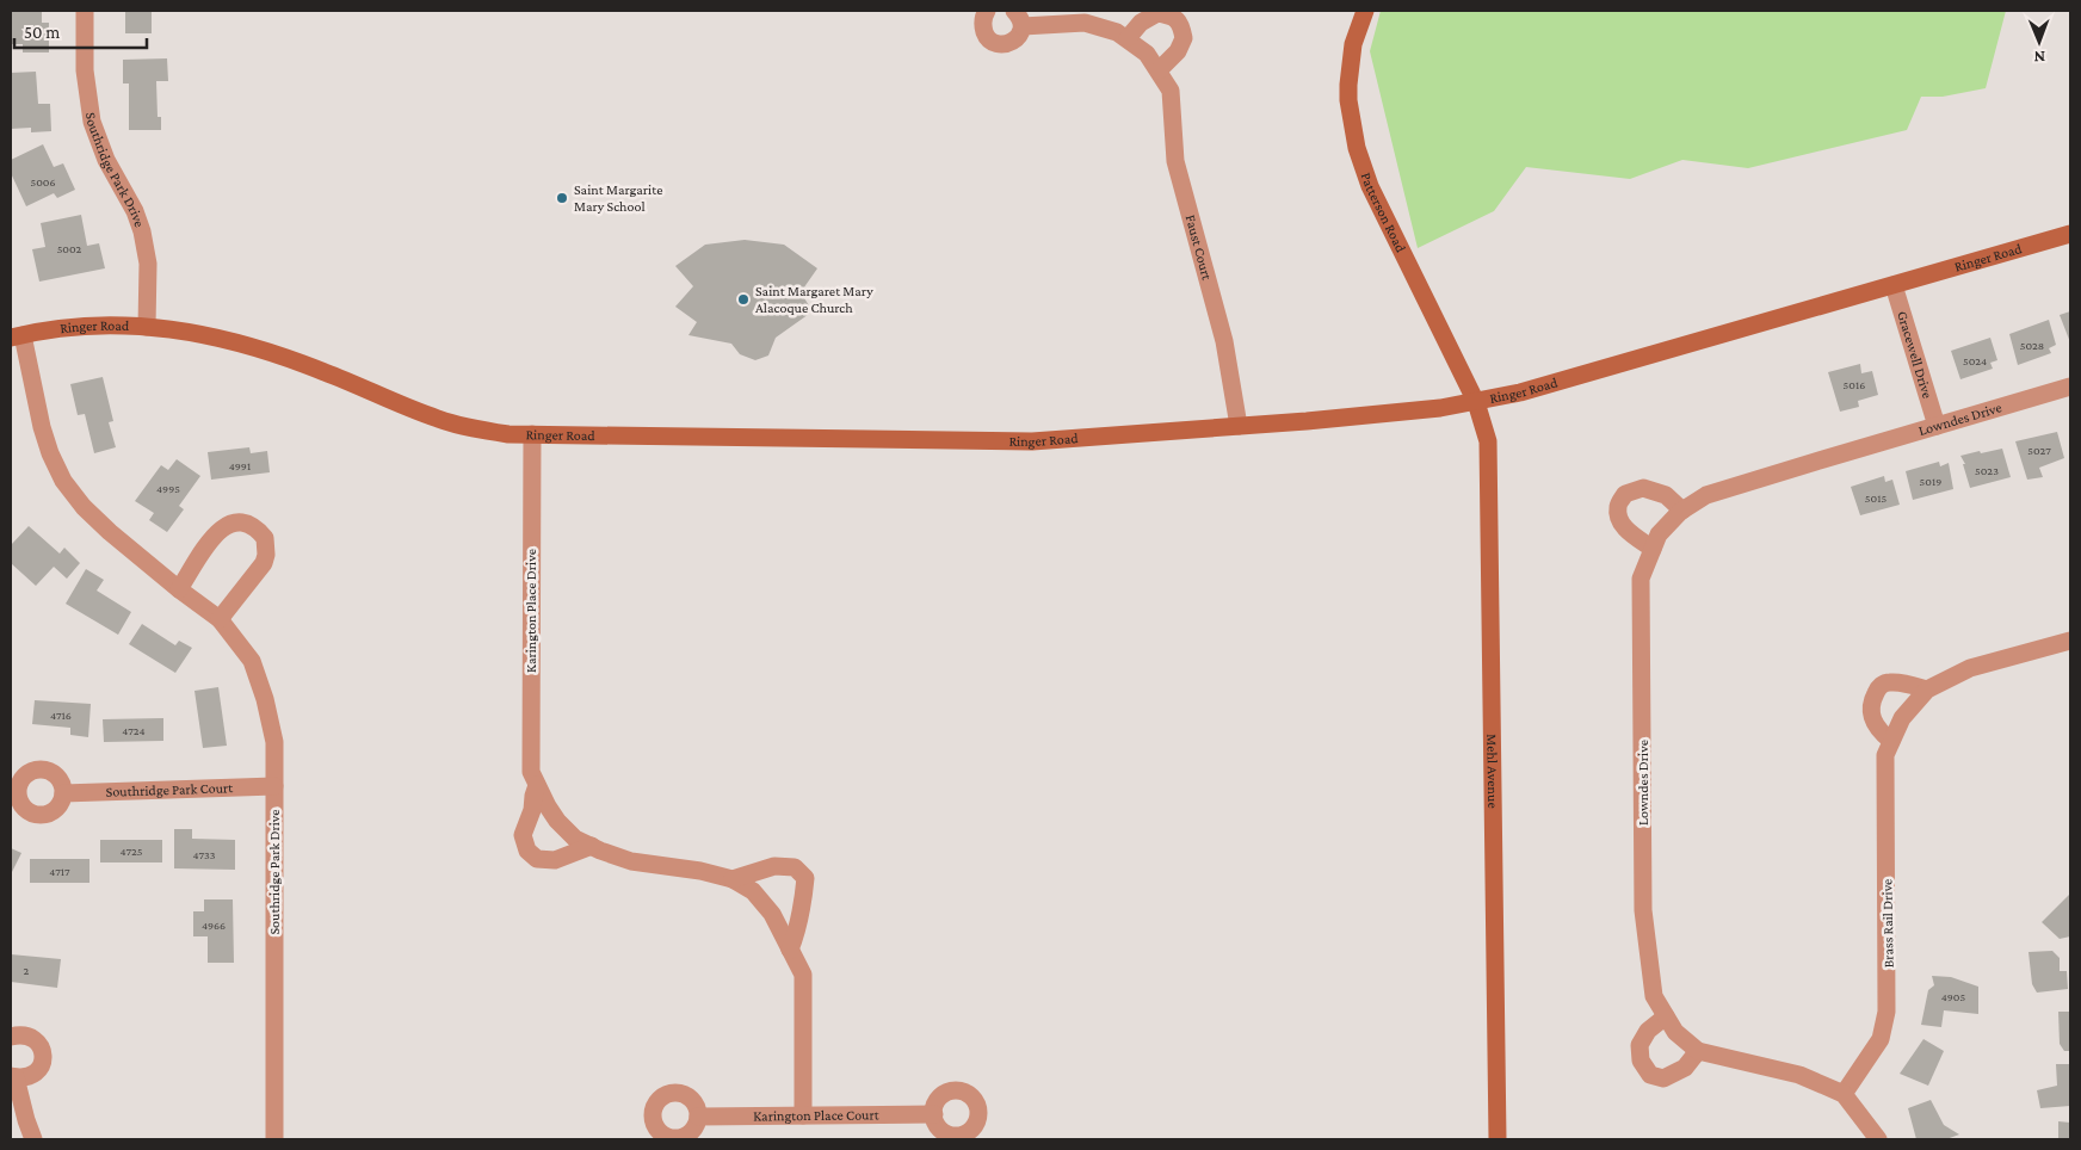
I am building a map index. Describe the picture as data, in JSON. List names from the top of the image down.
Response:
{
  "streets": {
    "street": [
      "Southridge Park Drive",
      "Patterson Road",
      "Faust Court",
      "Ringer Road",
      "Gracewell Drive",
      "Lowndes Drive",
      "Karington Place Drive",
      "Mehl Avenue",
      "Southridge Park Court",
      "Brass Rail Drive",
      "Karington Place Court"
    ]
  },
  "crossings": [
    ["Southridge Park Drive", "Ringer Road"],
    ["Southridge Park Drive", "Southridge Park Court"],
    ["Patterson Road", "Ringer Road"],
    ["Patterson Road", "Mehl Avenue"],
    ["Faust Court", "Ringer Road"],
    ["Ringer Road", "Gracewell Drive"],
    ["Ringer Road", "Karington Place Drive"],
    ["Ringer Road", "Mehl Avenue"],
    ["Gracewell Drive", "Lowndes Drive"],
    ["Lowndes Drive", "Brass Rail Drive"],
    ["Karington Place Drive", "Karington Place Court"]
  ],
  "places": ["Saint Margarite Mary School", "Saint Margaret Mary Alacoque Church"],
  "house_numbers": [
    "5006",
    "5002",
    "5028",
    "5024",
    "5016",
    "5027",
    "4991",
    "5023",
    "5019",
    "4995",
    "5015",
    "4716",
    "4724",
    "4725",
    "4733",
    "4717",
    "4966",
    "2",
    "4905"
  ],
  "scale_bar": "50 m",
  "north": "bottom"
}
